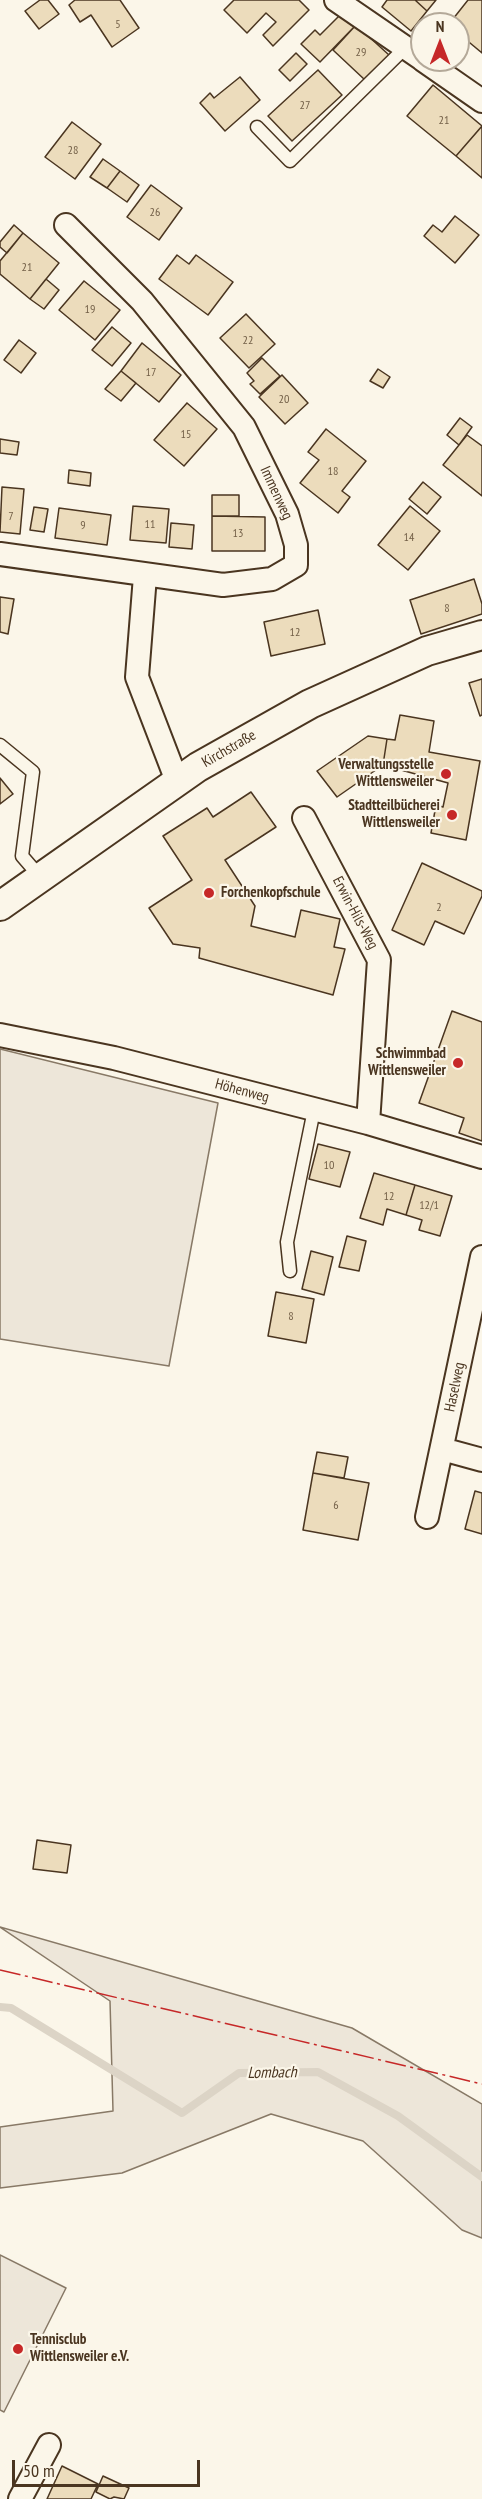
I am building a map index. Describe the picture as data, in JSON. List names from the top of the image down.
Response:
{
  "streets": {
    "street": [
      "Immenweg",
      "Kirchstraße",
      "Erwin-Hils-Weg",
      "Höhenweg",
      "Haselweg"
    ]
  },
  "crossings": [
    ["Erwin-Hils-Weg", "Höhenweg"]
  ],
  "water": ["Lombach"],
  "places": [
    "Verwaltungsstelle Wittlensweiler",
    "Stadtteilbücherei Wittlensweiler",
    "Forchenkopfschule",
    "Schwimmbad Wittlensweiler",
    "Tennisclub Wittlensweiler e.V."
  ],
  "house_numbers": [
    "5",
    "29",
    "27",
    "21",
    "28",
    "26",
    "21",
    "19",
    "22",
    "17",
    "20",
    "15",
    "18",
    "7",
    "11",
    "9",
    "13",
    "14",
    "8",
    "12",
    "2",
    "10",
    "12",
    "12/1",
    "8",
    "6"
  ],
  "scale_bar": "50 m",
  "north": "top"
}
